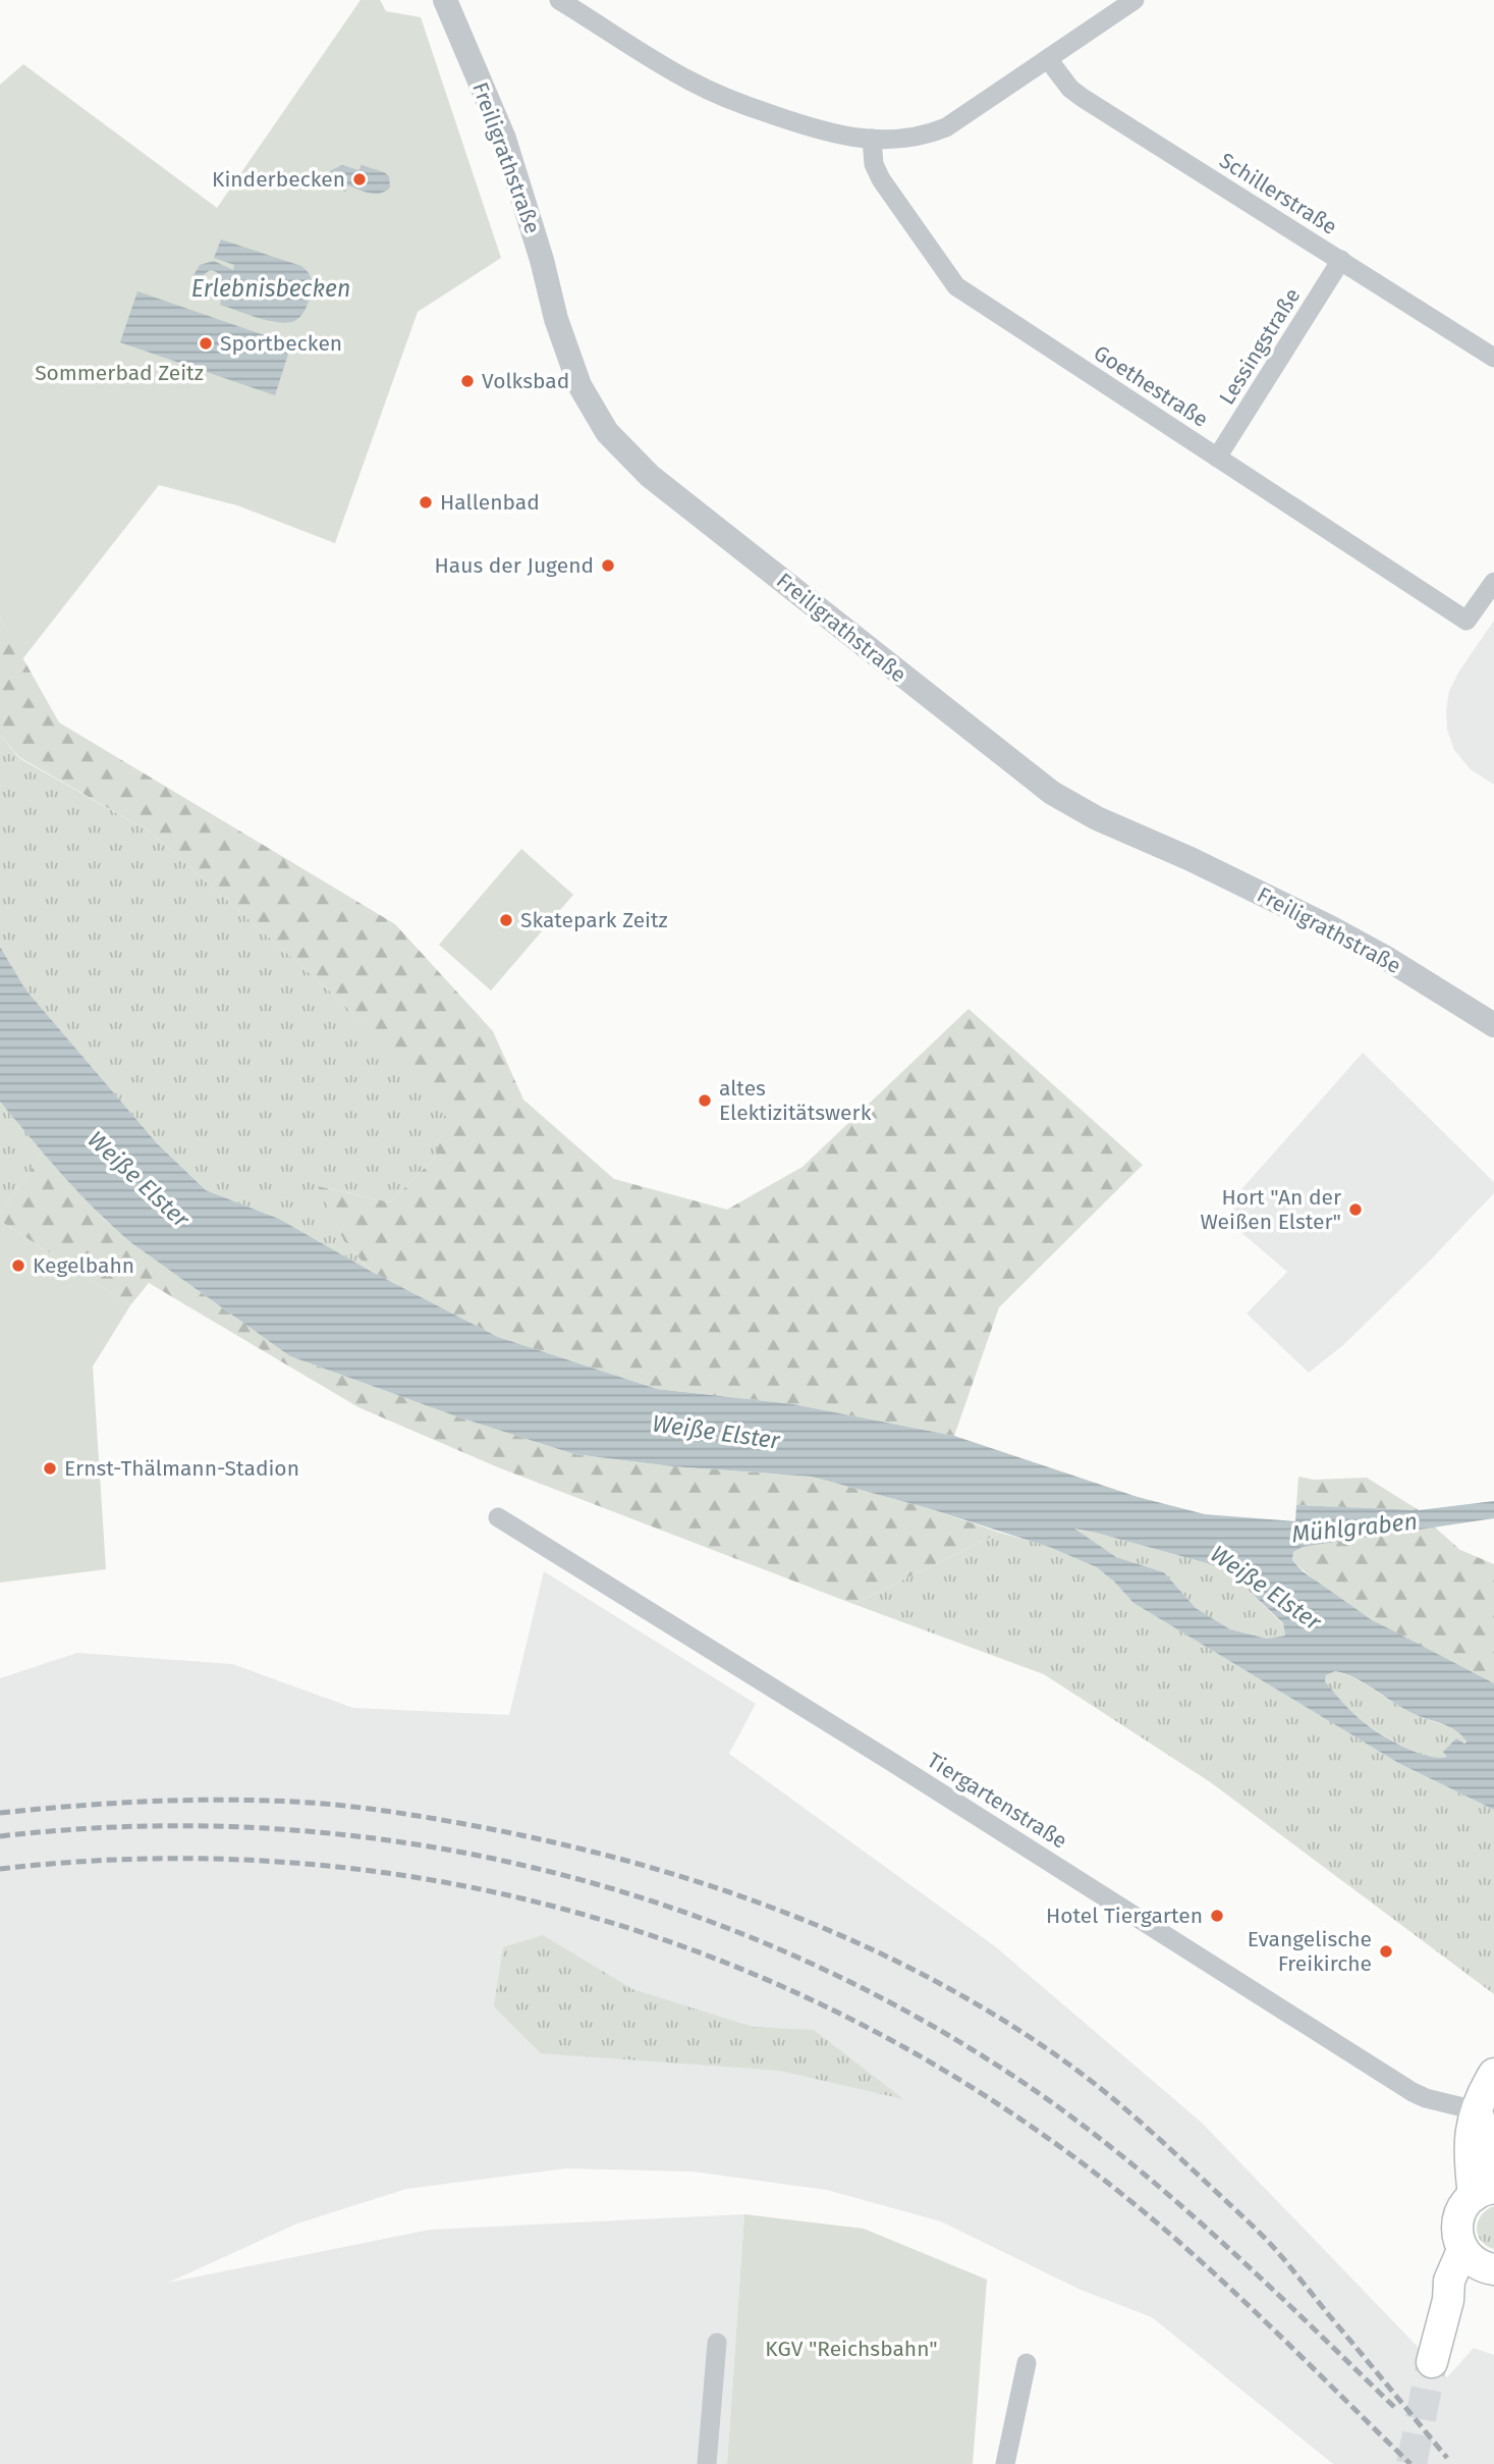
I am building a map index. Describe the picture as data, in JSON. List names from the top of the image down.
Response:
{
  "streets": {
    "street": [
      "Freiligrathstraße",
      "Schillerstraße",
      "Lessingstraße",
      "Goethestraße",
      "Tiergartenstraße"
    ]
  },
  "crossings": [
    ["Schillerstraße", "Lessingstraße"],
    ["Lessingstraße", "Goethestraße"]
  ],
  "water": ["Erlebnisbecken", "Weiße Elster", "Mühlgraben"],
  "parks": ["Sommerbad Zeitz", "KGV \"Reichsbahn\""],
  "places": [
    "Kinderbecken",
    "Sportbecken",
    "Volksbad",
    "Hallenbad",
    "Haus der Jugend",
    "Skatepark Zeitz",
    "altes Elektizitätswerk",
    "Hort \"An der Weißen Elster\"",
    "Kegelbahn",
    "Ernst-Thälmann-Stadion",
    "Hotel Tiergarten",
    "Evangelische Freikirche"
  ]
}
